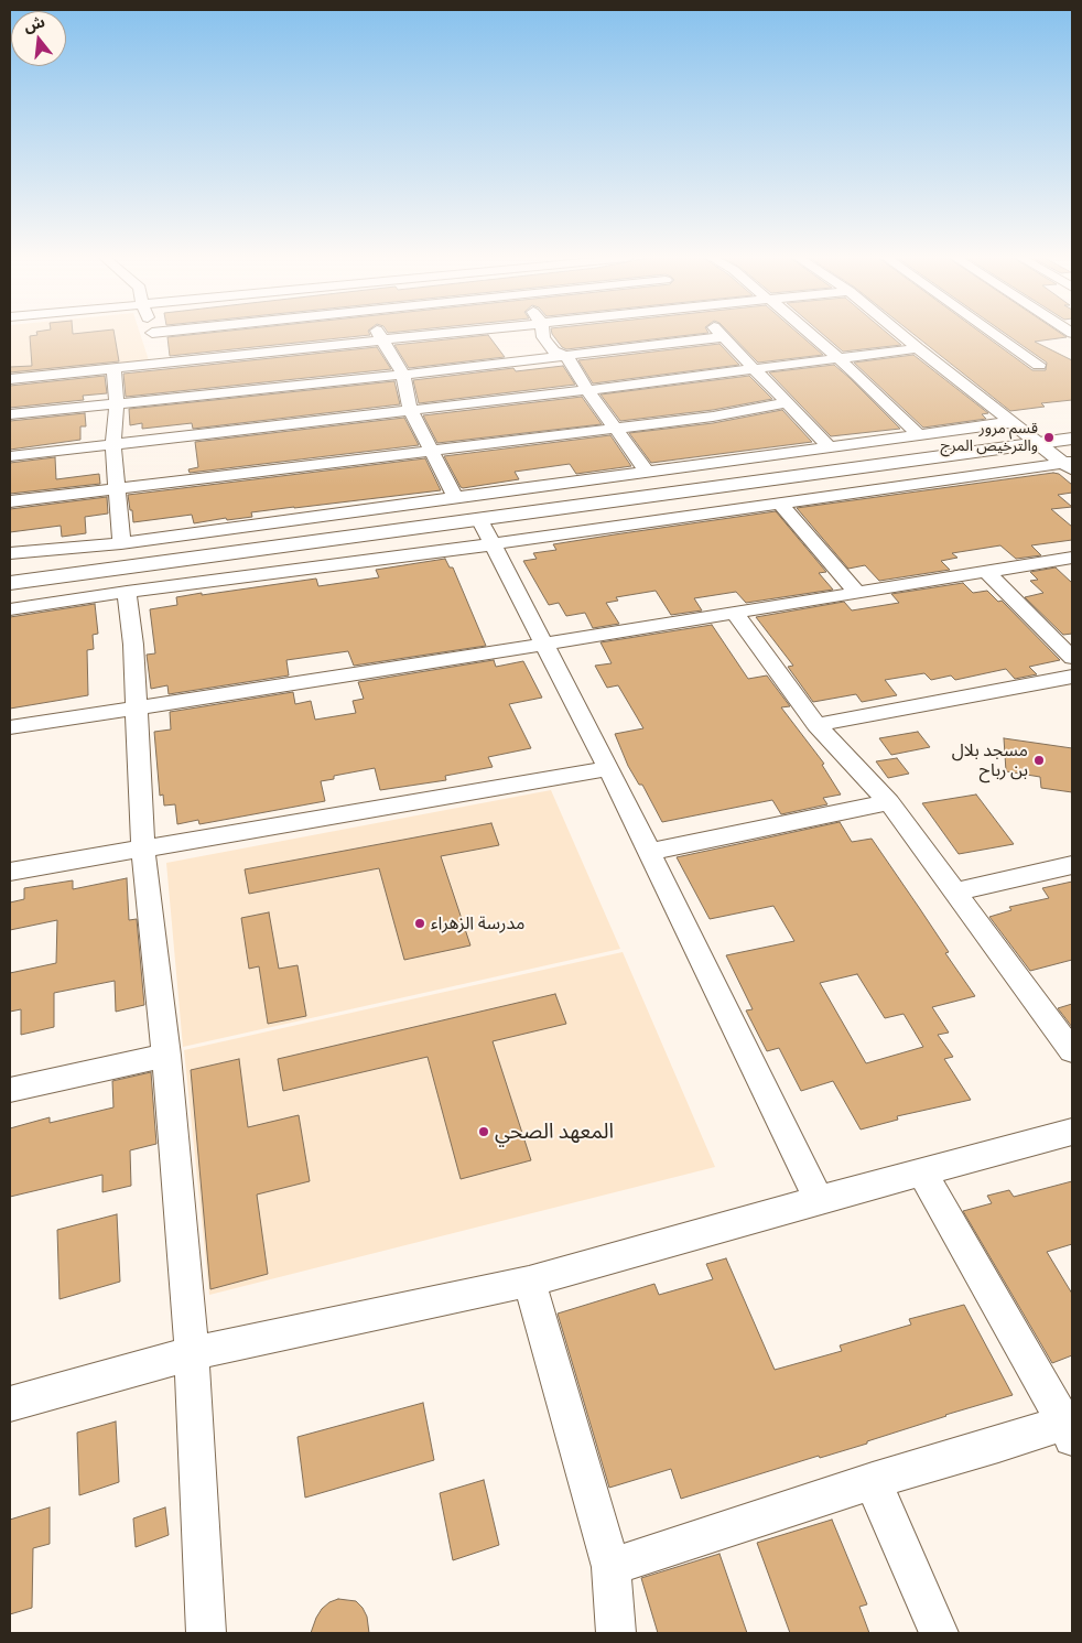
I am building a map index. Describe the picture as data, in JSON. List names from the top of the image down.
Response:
{
  "places": [
    "قسم مرور والترخيص المرج",
    "مسجد بلال بن رباح",
    "مدرسة الزهراء",
    "المعهد الصحي"
  ],
  "north": "top"
}
